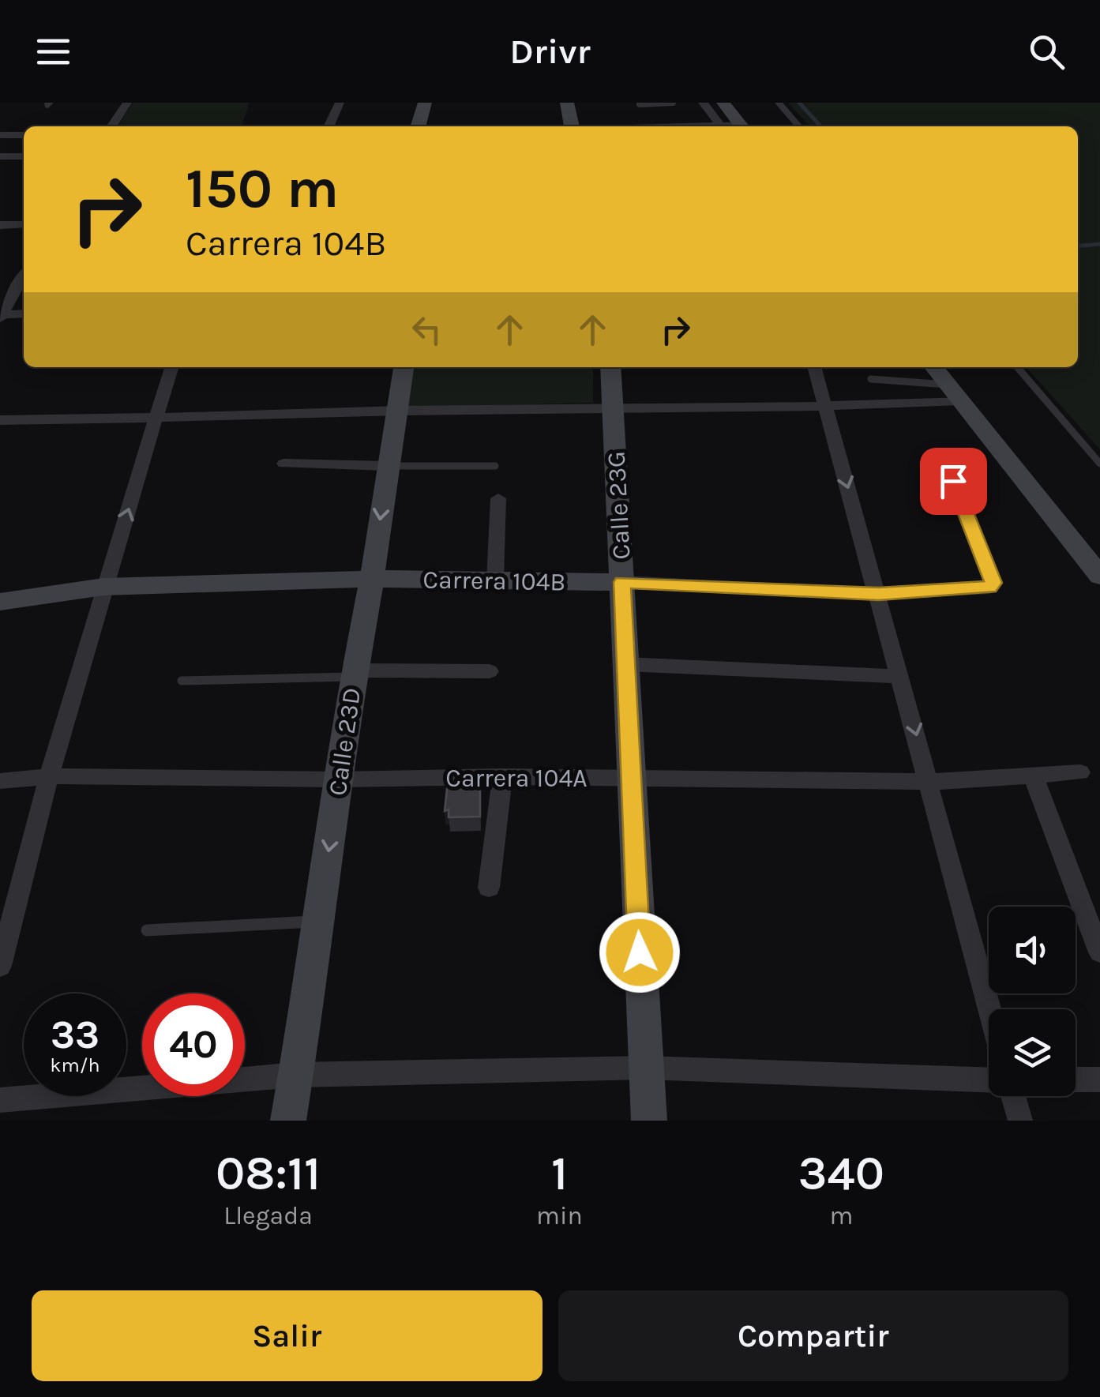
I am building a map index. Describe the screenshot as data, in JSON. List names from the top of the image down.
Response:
{
  "streets": {
    "street": [
      "Calle 23G",
      "Carrera 104B",
      "Calle 23D",
      "Carrera 104A"
    ]
  },
  "crossings": [
    ["Calle 23G", "Carrera 104B"],
    ["Calle 23G", "Carrera 104A"],
    ["Carrera 104B", "Calle 23D"],
    ["Calle 23D", "Carrera 104A"]
  ],
  "page": {
    "header": "Drivr",
    "turn": ["150 m", "Carrera 104B"],
    "speed": "33 km/h",
    "limit": "40",
    "eta": [
      "08:11",
      "Llegada",
      "1",
      "min",
      "340",
      "m"
    ],
    "buttons": ["Salir", "Compartir"]
  }
}
